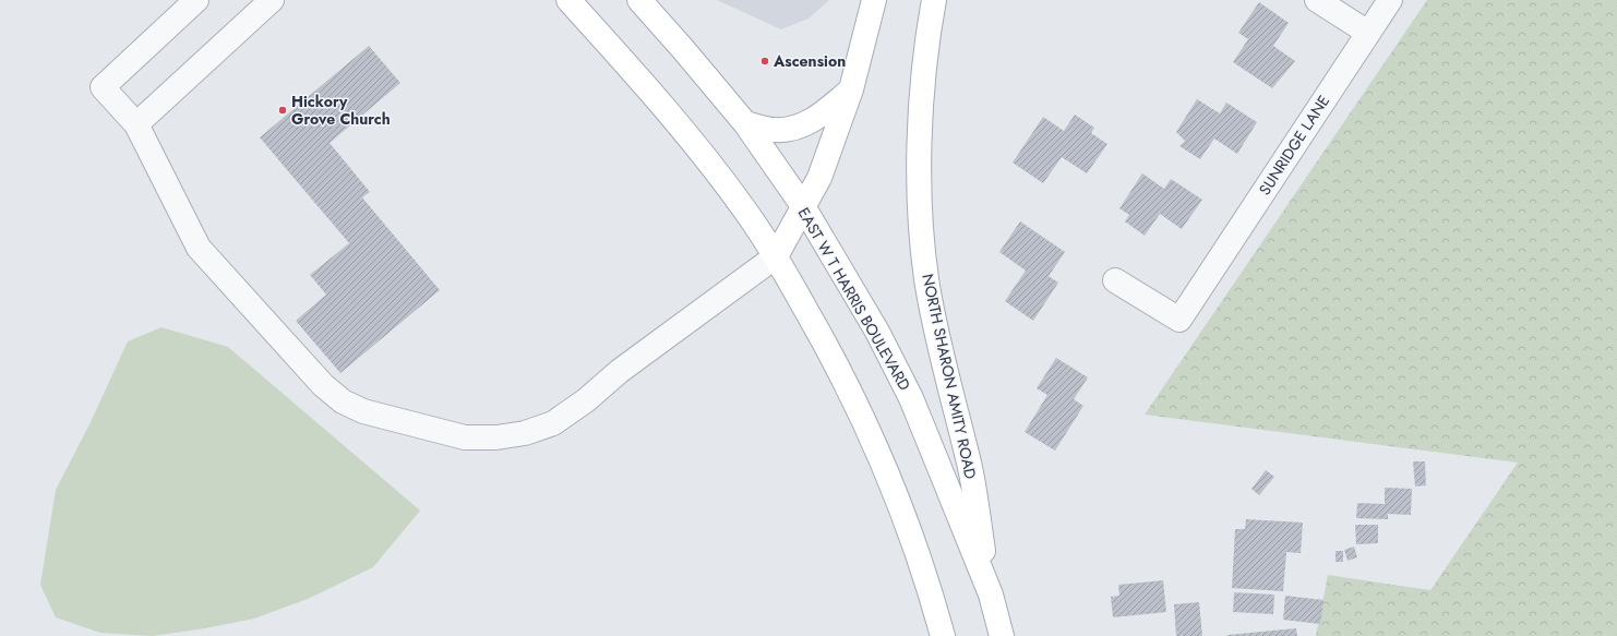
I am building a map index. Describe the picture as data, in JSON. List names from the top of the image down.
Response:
{
  "streets": {
    "main road": ["EAST W T HARRIS BOULEVARD", "NORTH SHARON AMITY ROAD"],
    "street": ["SUNRIDGE LANE"]
  },
  "crossings": [
    ["EAST W T HARRIS BOULEVARD", "NORTH SHARON AMITY ROAD"]
  ],
  "places": ["Ascension", "Hickory Grove Church"]
}
